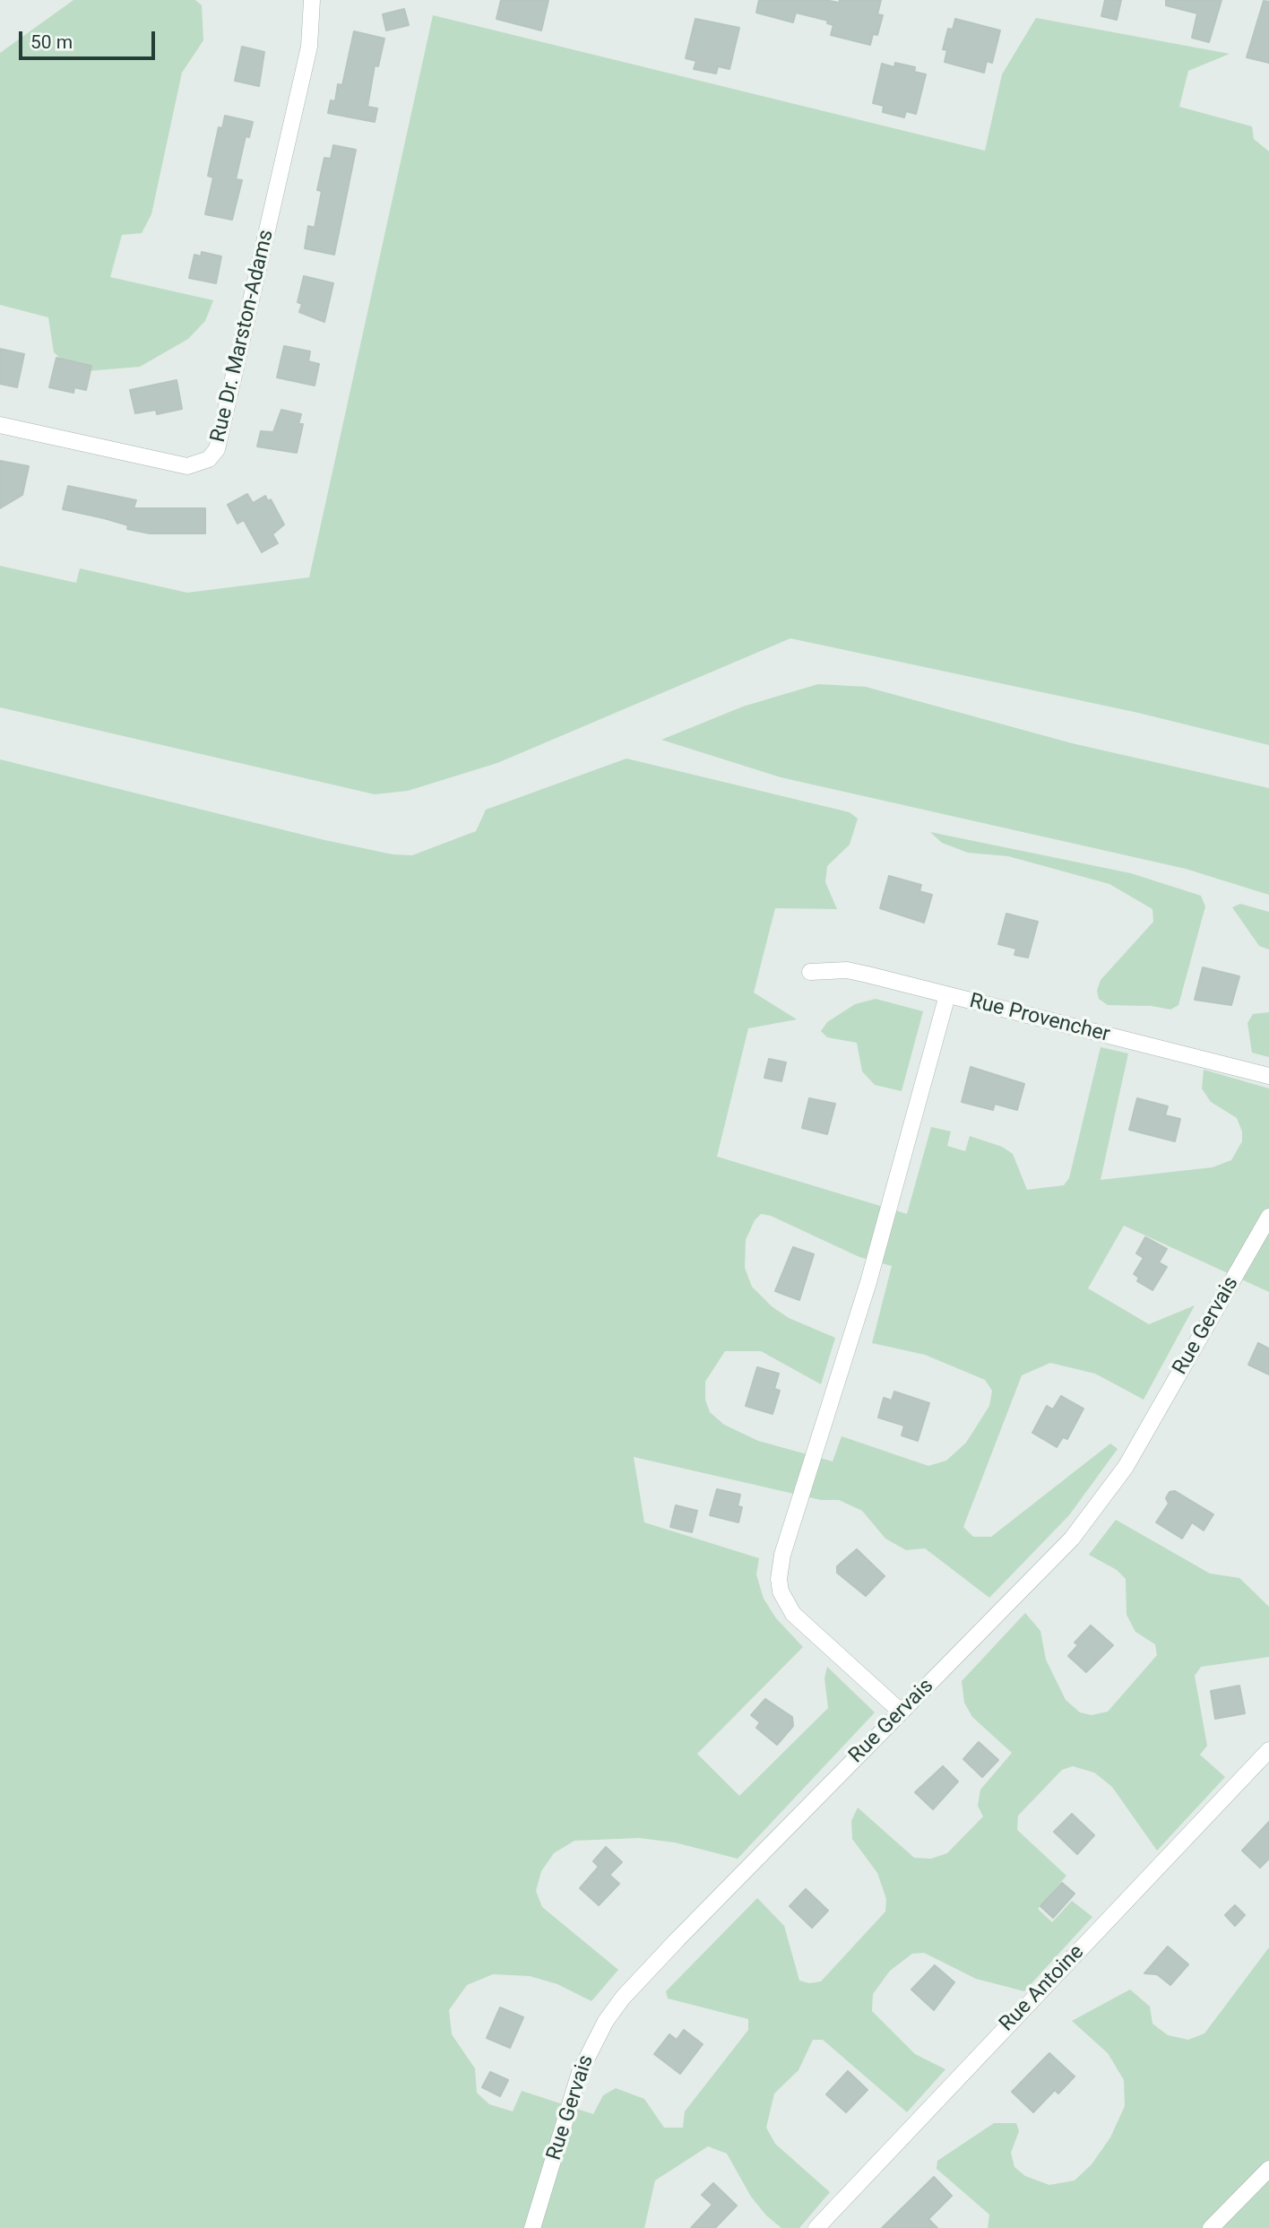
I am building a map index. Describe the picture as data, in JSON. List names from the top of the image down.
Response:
{
  "streets": {
    "street": [
      "Rue Dr. Marston-Adams",
      "Rue Provencher",
      "Rue Gervais",
      "Rue Antoine"
    ]
  },
  "scale_bar": "50 m"
}
